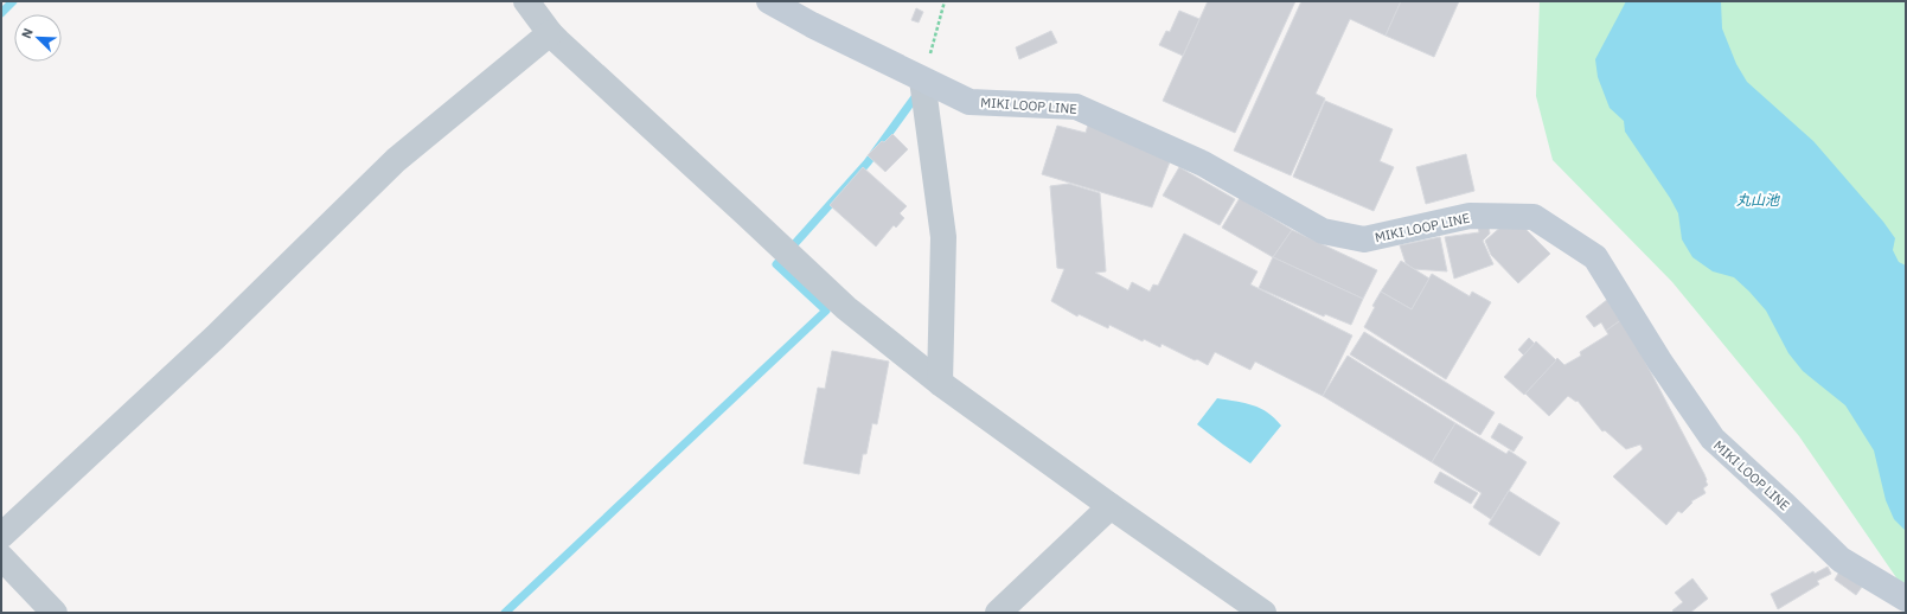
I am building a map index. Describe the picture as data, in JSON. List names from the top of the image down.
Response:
{
  "streets": {
    "main road": ["MIKI LOOP LINE"]
  },
  "water": ["丸山池"],
  "north": "top left"
}
